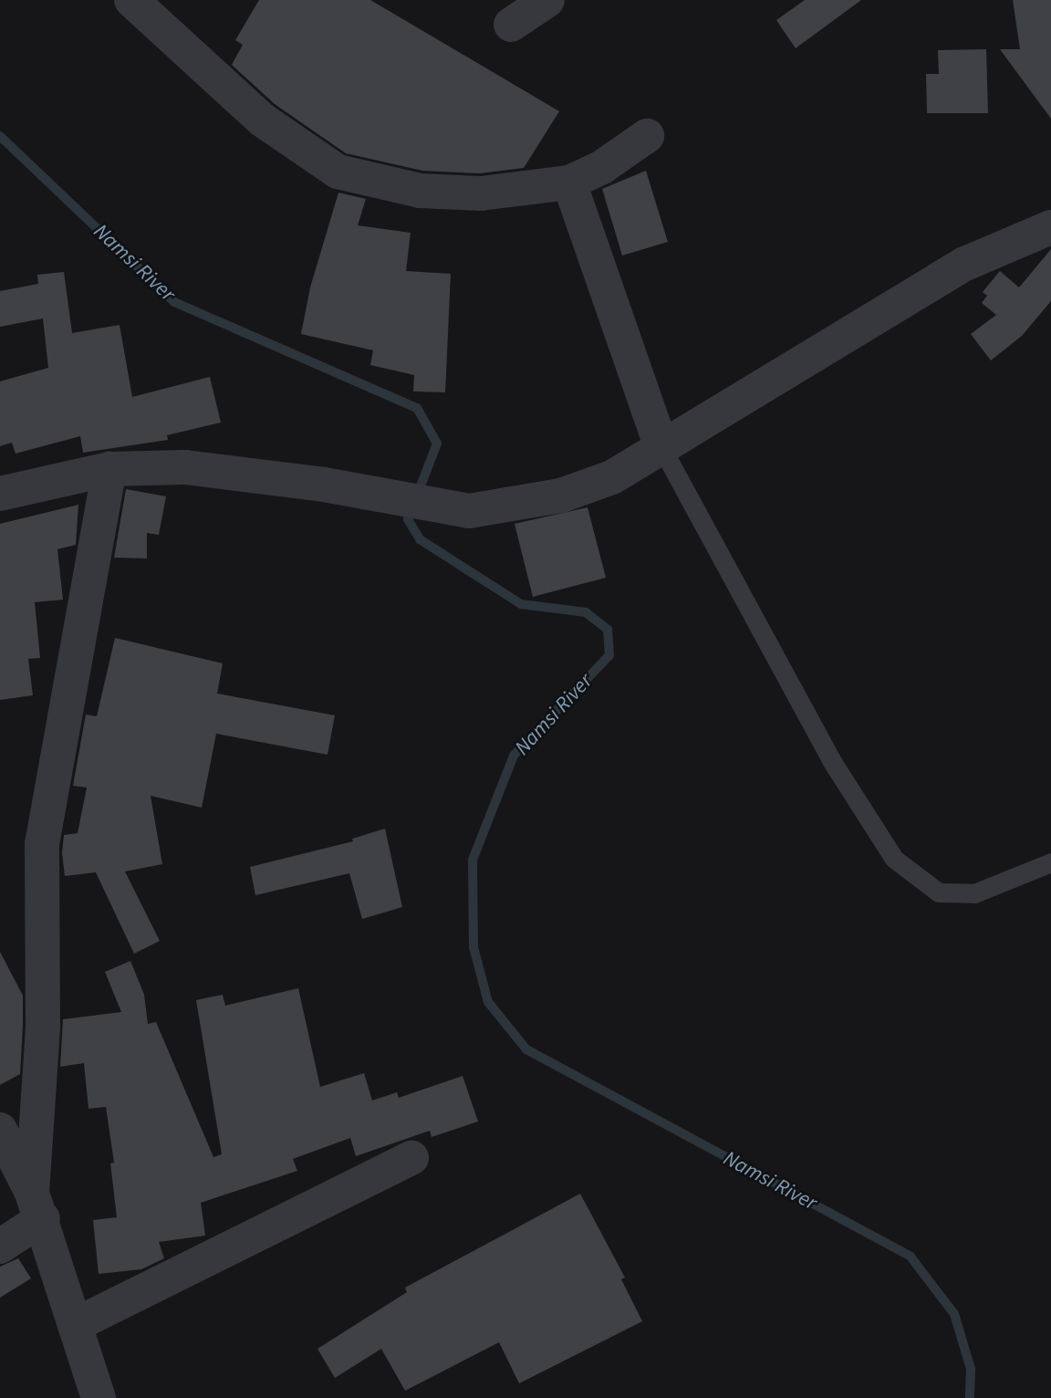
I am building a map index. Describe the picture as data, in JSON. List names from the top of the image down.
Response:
{
  "water": ["Namsi River"]
}
